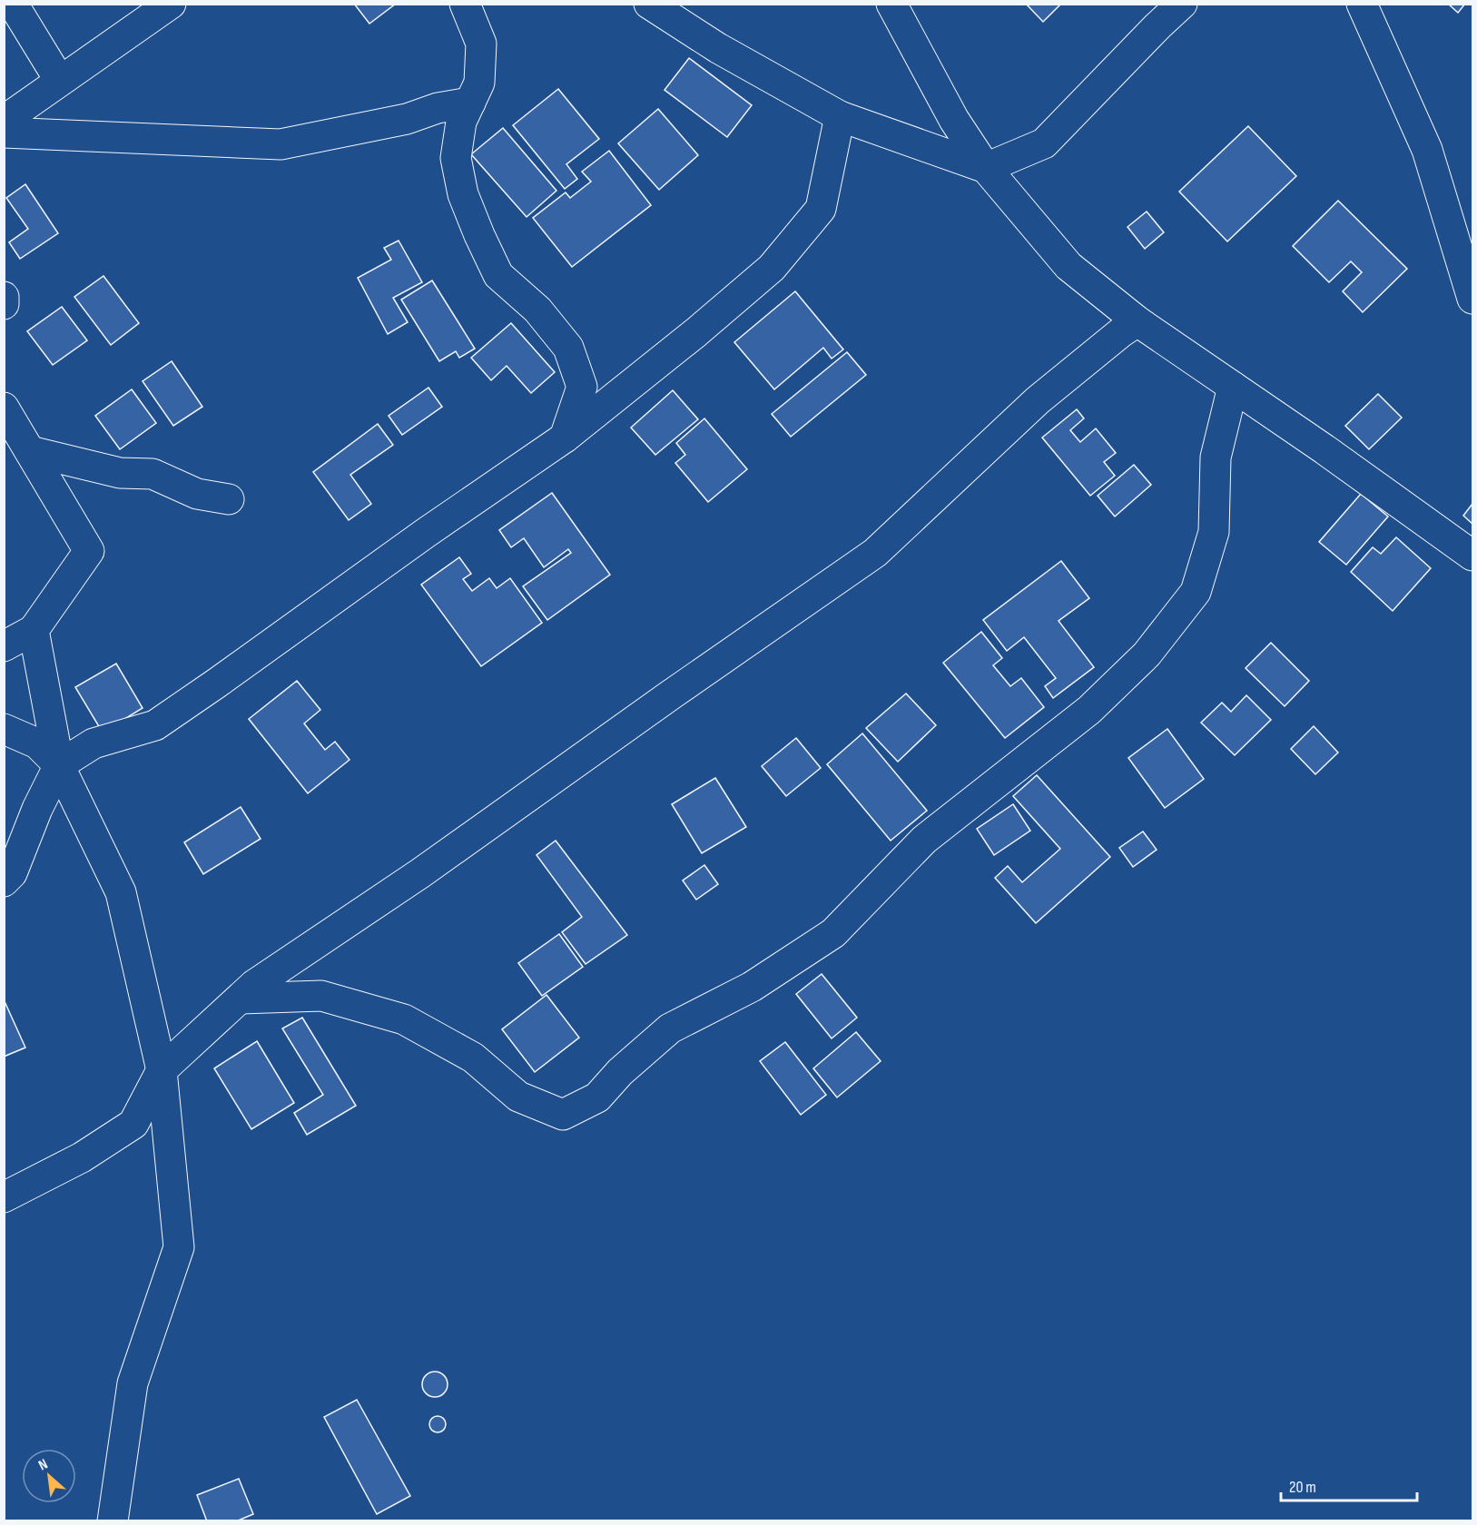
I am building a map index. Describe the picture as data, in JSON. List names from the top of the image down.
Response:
{
  "scale_bar": "20 m",
  "north": "top left"
}
